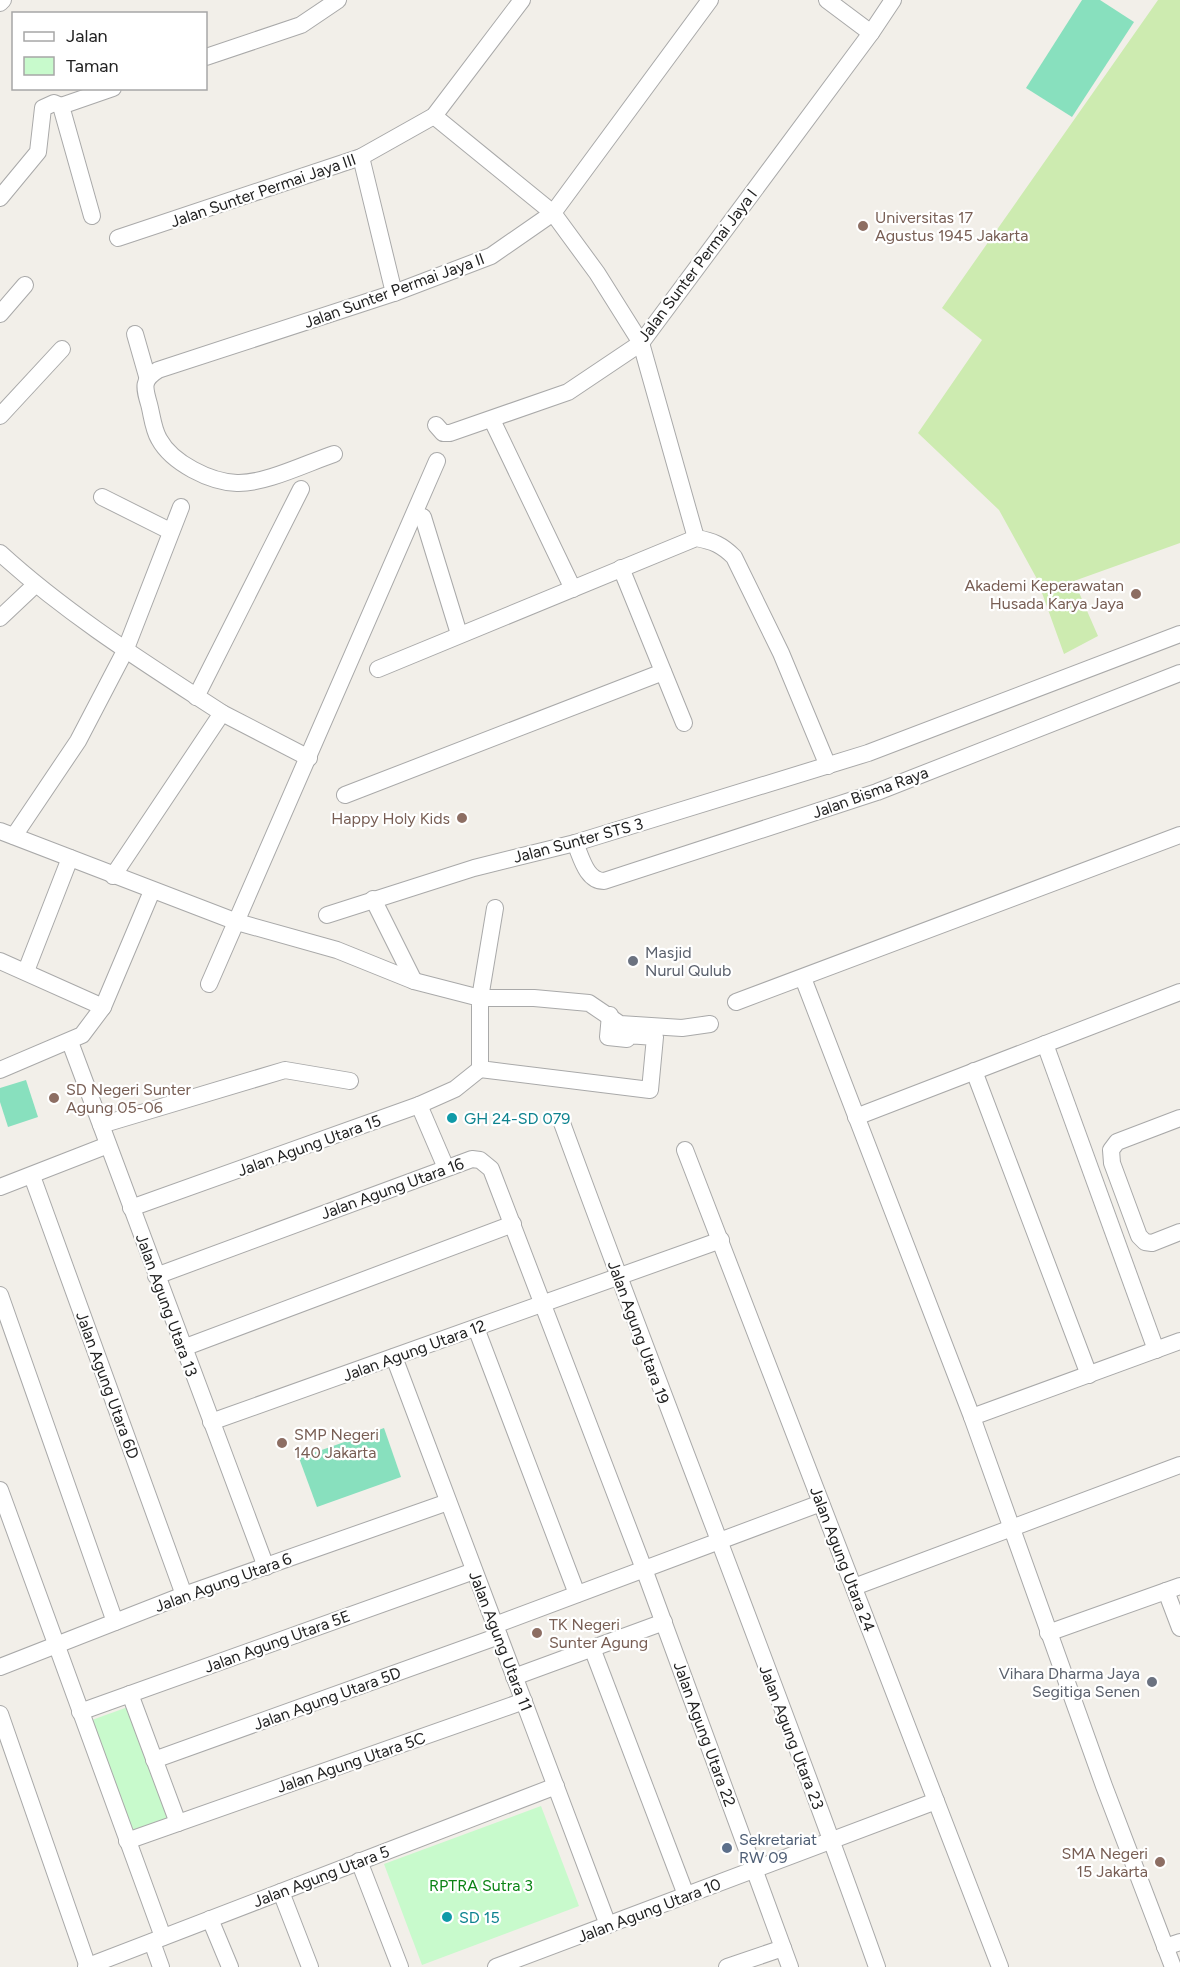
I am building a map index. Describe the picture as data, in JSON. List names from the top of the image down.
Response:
{
  "streets": {
    "street": [
      "Jalan Sunter Permai Jaya III",
      "Jalan Sunter Permai Jaya I",
      "Jalan Sunter Permai Jaya II",
      "Jalan Bisma Raya",
      "Jalan Sunter STS 3",
      "Jalan Agung Utara 15",
      "Jalan Agung Utara 16",
      "Jalan Agung Utara 13",
      "Jalan Agung Utara 19",
      "Jalan Agung Utara 12",
      "Jalan Agung Utara 6D",
      "Jalan Agung Utara 24",
      "Jalan Agung Utara 6",
      "Jalan Agung Utara 5E",
      "Jalan Agung Utara 11",
      "Jalan Agung Utara 5D",
      "Jalan Agung Utara 22",
      "Jalan Agung Utara 23",
      "Jalan Agung Utara 5C",
      "Jalan Agung Utara 5",
      "Jalan Agung Utara 10"
    ]
  },
  "crossings": [
    ["Jalan Bisma Raya", "Jalan Sunter STS 3"],
    ["Jalan Agung Utara 15", "Jalan Agung Utara 13"],
    ["Jalan Agung Utara 16", "Jalan Agung Utara 13"],
    ["Jalan Agung Utara 16", "Jalan Agung Utara 12"],
    ["Jalan Agung Utara 16", "Jalan Agung Utara 5D"],
    ["Jalan Agung Utara 16", "Jalan Agung Utara 22"],
    ["Jalan Agung Utara 13", "Jalan Agung Utara 12"],
    ["Jalan Agung Utara 13", "Jalan Agung Utara 6"],
    ["Jalan Agung Utara 19", "Jalan Agung Utara 12"],
    ["Jalan Agung Utara 19", "Jalan Agung Utara 5D"],
    ["Jalan Agung Utara 19", "Jalan Agung Utara 23"],
    ["Jalan Agung Utara 12", "Jalan Agung Utara 24"],
    ["Jalan Agung Utara 12", "Jalan Agung Utara 11"],
    ["Jalan Agung Utara 6D", "Jalan Agung Utara 6"],
    ["Jalan Agung Utara 24", "Jalan Agung Utara 5D"],
    ["Jalan Agung Utara 24", "Jalan Agung Utara 10"],
    ["Jalan Agung Utara 6", "Jalan Agung Utara 11"],
    ["Jalan Agung Utara 5E", "Jalan Agung Utara 11"],
    ["Jalan Agung Utara 11", "Jalan Agung Utara 5D"],
    ["Jalan Agung Utara 11", "Jalan Agung Utara 5C"],
    ["Jalan Agung Utara 11", "Jalan Agung Utara 5"],
    ["Jalan Agung Utara 11", "Jalan Agung Utara 10"],
    ["Jalan Agung Utara 5D", "Jalan Agung Utara 22"],
    ["Jalan Agung Utara 5D", "Jalan Agung Utara 23"],
    ["Jalan Agung Utara 22", "Jalan Agung Utara 10"],
    ["Jalan Agung Utara 23", "Jalan Agung Utara 10"]
  ],
  "parks": ["RPTRA Sutra 3"],
  "places": [
    "Universitas 17 Agustus 1945 Jakarta",
    "Akademi Keperawatan Husada Karya Jaya",
    "Happy Holy Kids",
    "Masjid Nurul Qulub",
    "SD Negeri Sunter Agung 05-06",
    "GH 24-SD 079",
    "SMP Negeri 140 Jakarta",
    "TK Negeri Sunter Agung",
    "Vihara Dharma Jaya Segitiga Senen",
    "Sekretariat RW 09",
    "SMA Negeri 15 Jakarta",
    "SD 15"
  ],
  "legend": ["Jalan", "Taman"]
}
